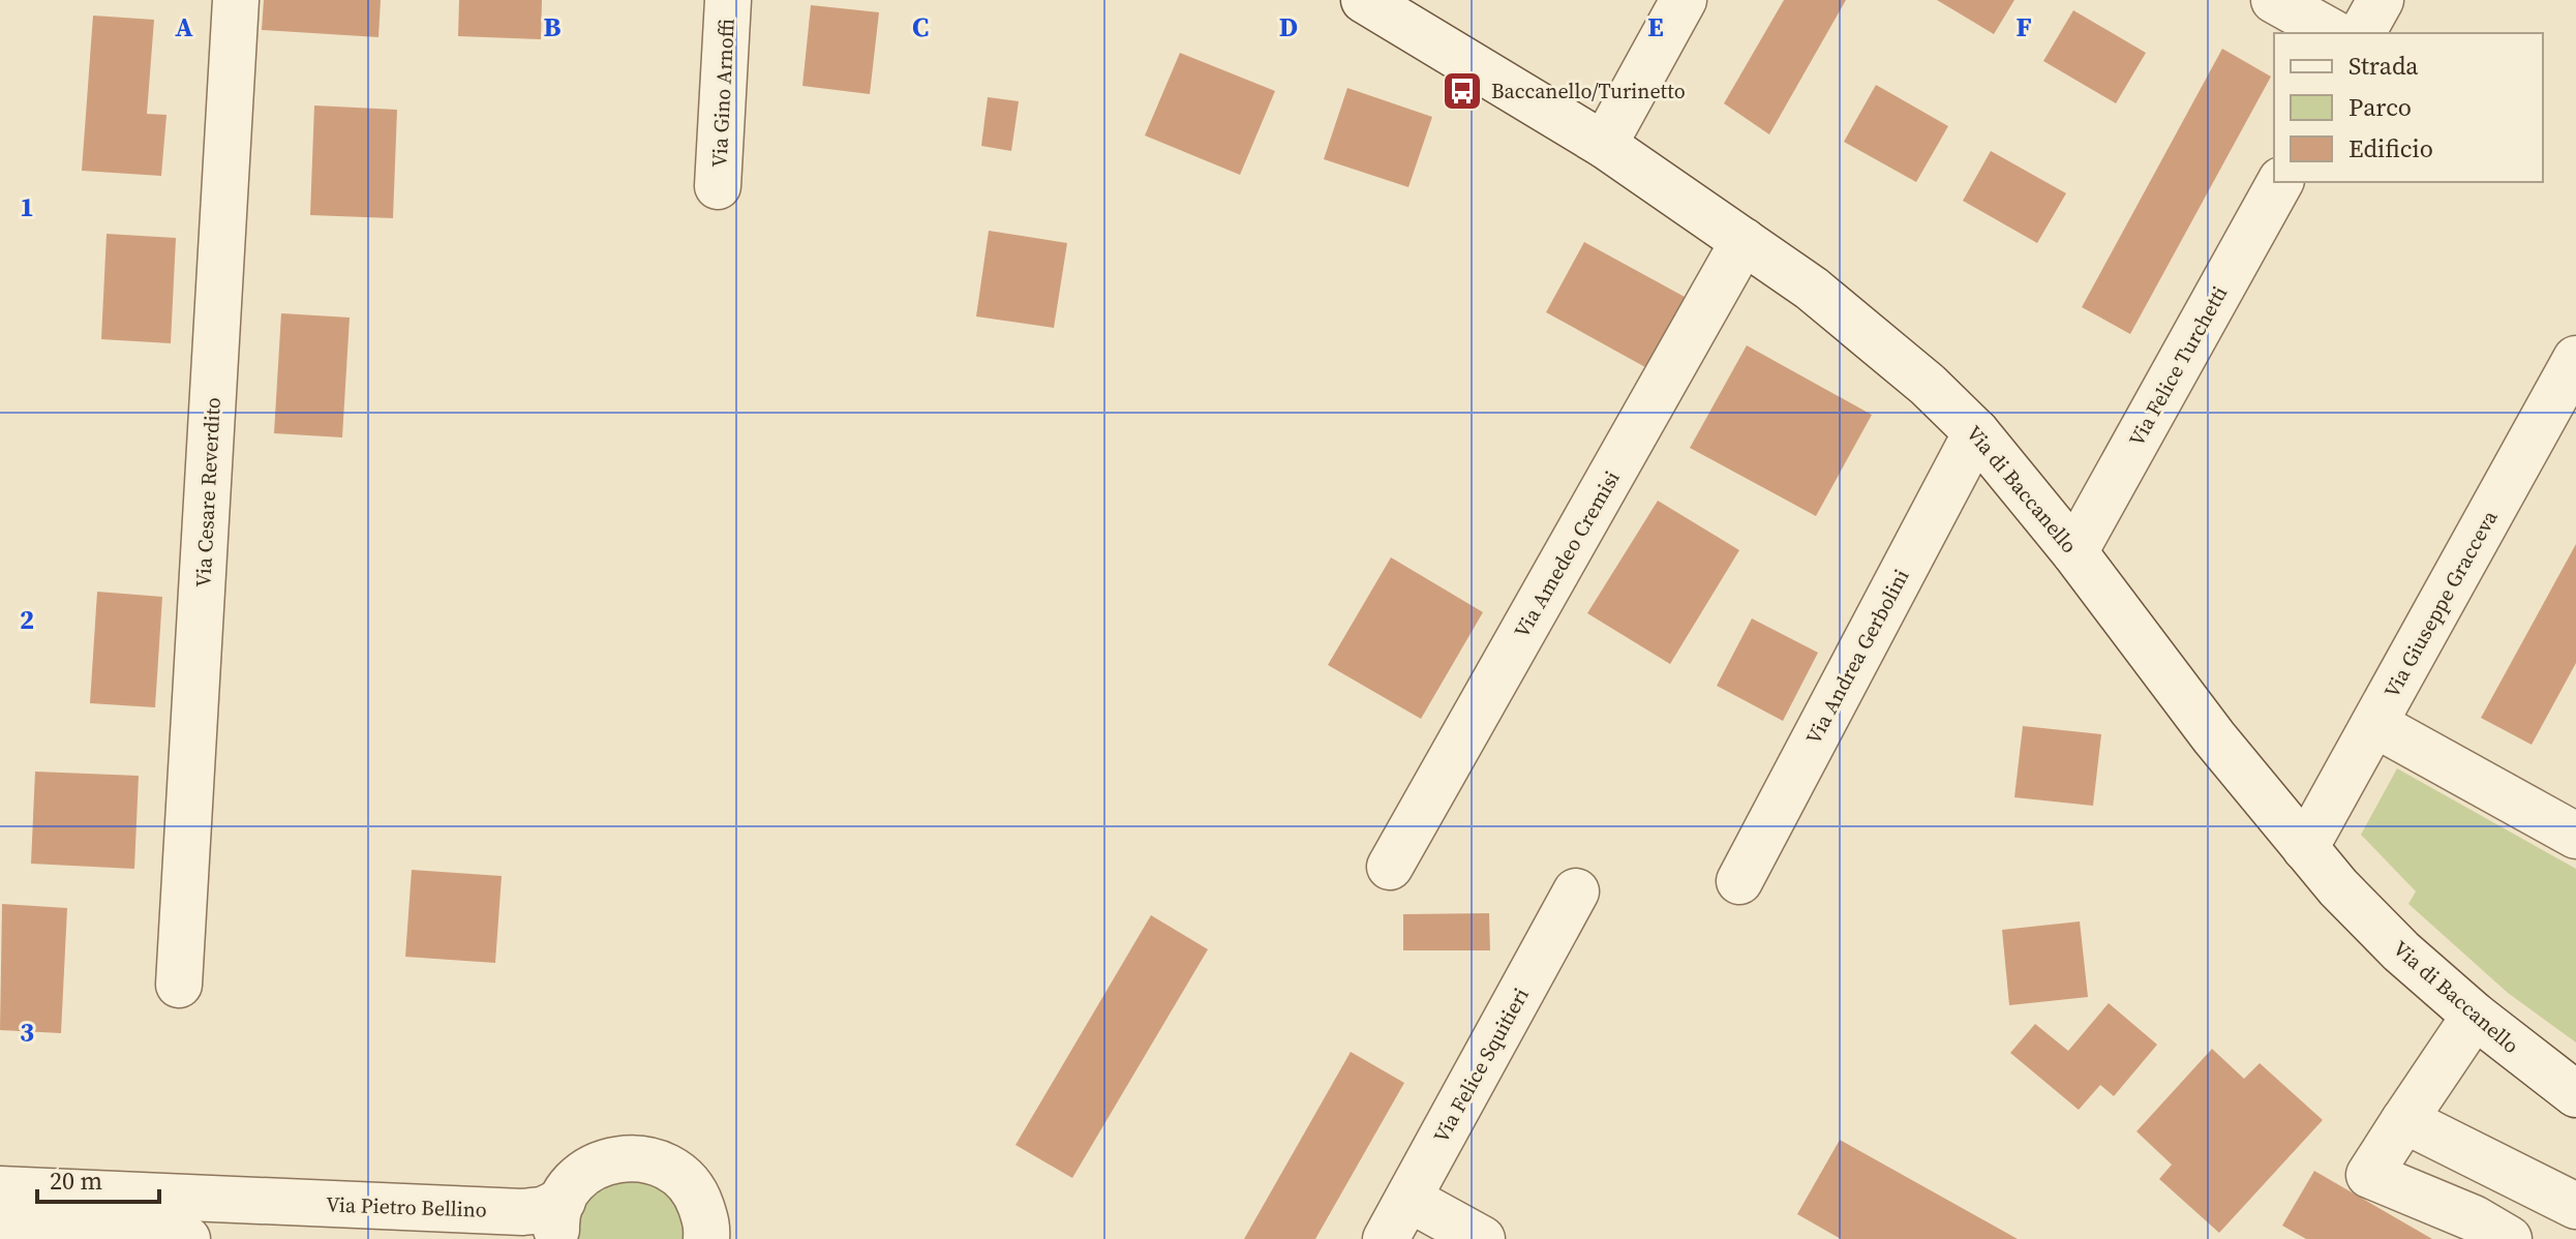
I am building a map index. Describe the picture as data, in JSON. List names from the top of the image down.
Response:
{
  "streets": {
    "street": [
      "Via Gino Arnoffi",
      "Via Felice Turchetti",
      "Via di Baccanello",
      "Via Cesare Reverdito",
      "Via Amedeo Cremisi",
      "Via Giuseppe Gracceva",
      "Via Andrea Gerbolini",
      "Via Felice Squitieri",
      "Via Pietro Bellino"
    ]
  },
  "crossings": [
    ["Via Felice Turchetti", "Via di Baccanello"],
    ["Via di Baccanello", "Via Amedeo Cremisi"],
    ["Via di Baccanello", "Via Giuseppe Gracceva"],
    ["Via di Baccanello", "Via Andrea Gerbolini"]
  ],
  "places": {
    "bus stop": ["Baccanello/Turinetto"]
  },
  "legend": ["Strada", "Parco", "Edificio"],
  "scale_bar": "20 m",
  "grid": {
    "columns": [
      "A",
      "B",
      "C",
      "D",
      "E",
      "F"
    ],
    "rows": ["1", "2", "3"]
  }
}
